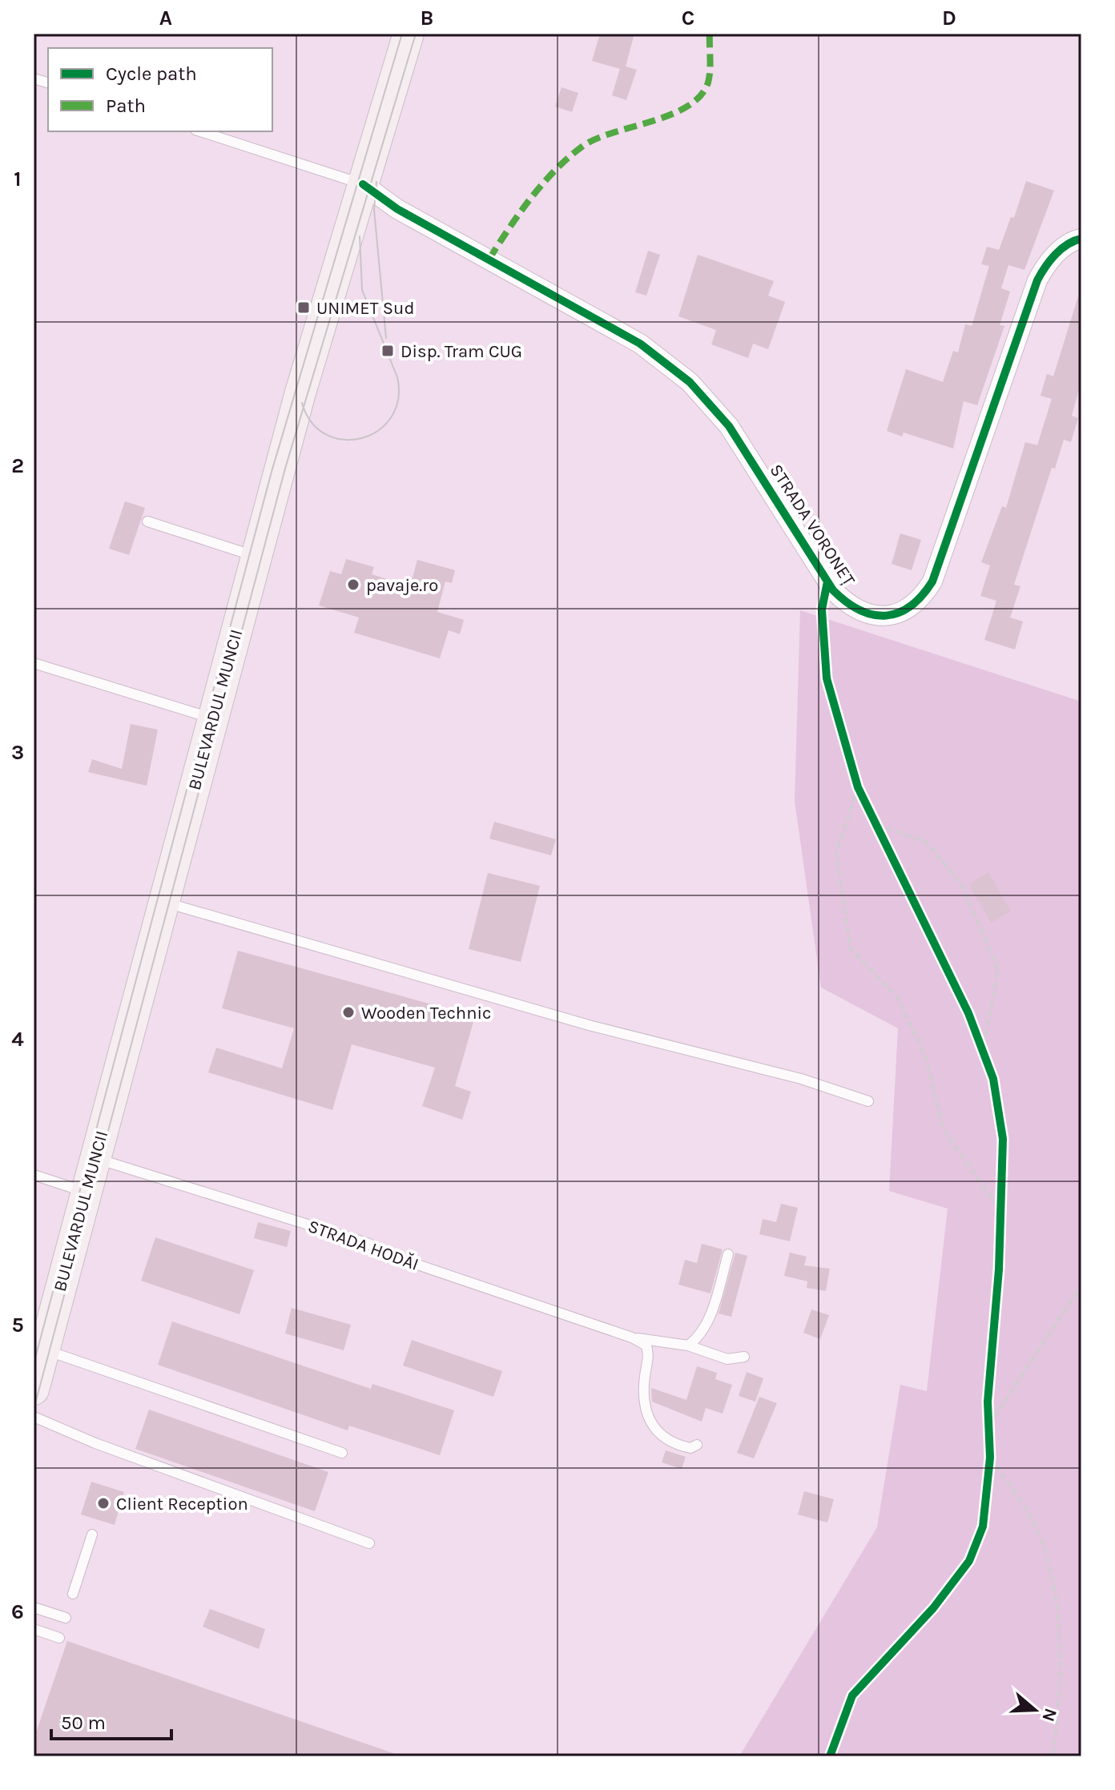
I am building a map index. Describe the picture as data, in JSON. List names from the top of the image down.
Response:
{
  "streets": {
    "main road": ["BULEVARDUL MUNCII"],
    "street": ["STRADA VORONEȚ"],
    "lane": ["STRADA HODĂI"]
  },
  "crossings": [
    ["STRADA VORONEȚ", "BULEVARDUL MUNCII"],
    ["BULEVARDUL MUNCII", "STRADA HODĂI"]
  ],
  "places": {
    "transit": ["UNIMET Sud", "Disp. Tram CUG"],
    "other": ["pavaje.ro", "Wooden Technic", "Client Reception"]
  },
  "legend": ["Cycle path", "Path"],
  "scale_bar": "50 m",
  "north": "right",
  "grid": {
    "columns": [
      "A",
      "B",
      "C",
      "D"
    ],
    "rows": [
      "1",
      "2",
      "3",
      "4",
      "5",
      "6"
    ]
  }
}
